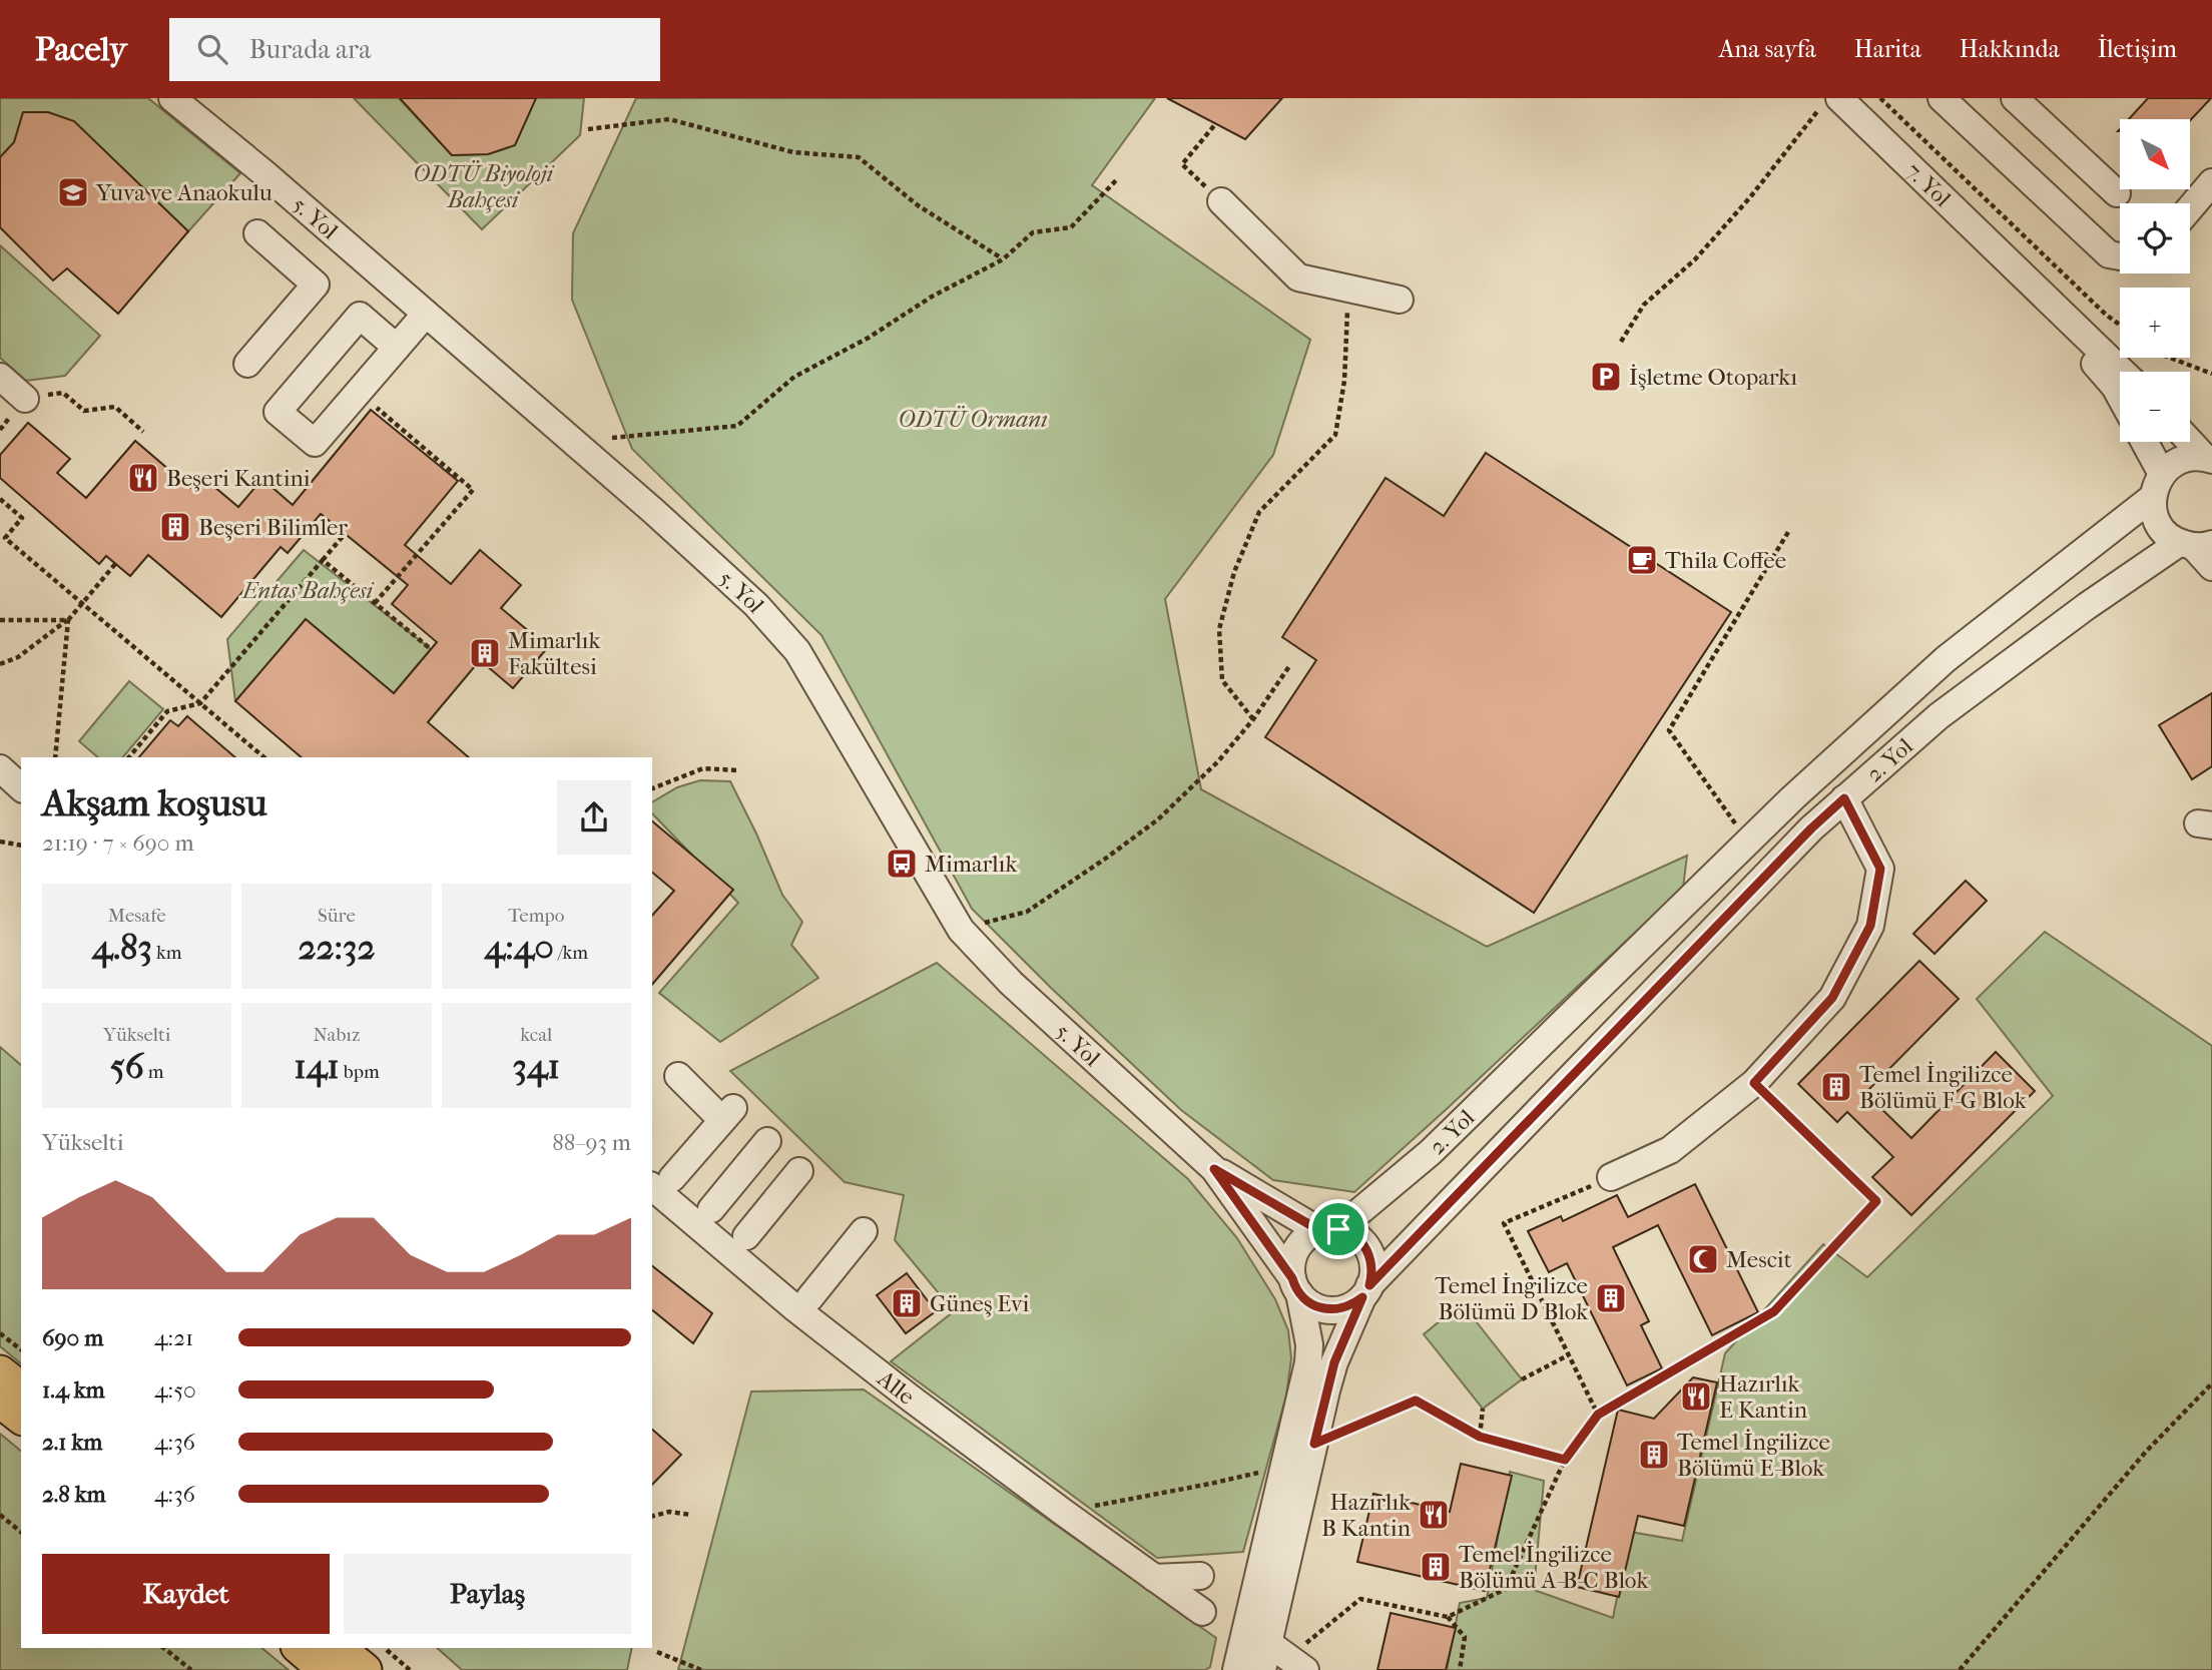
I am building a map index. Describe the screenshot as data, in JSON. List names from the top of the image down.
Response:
{
  "streets": {
    "street": [
      "7. Yol",
      "5. Yol",
      "2. Yol",
      "Alle"
    ]
  },
  "crossings": [
    ["5. Yol", "2. Yol"]
  ],
  "parks": ["ODTÜ Biyoloji Bahçesi", "ODTÜ Ormanı", "Entas Bahçesi"],
  "places": {
    "school or university": ["Yuva ve Anaokulu"],
    "parking": ["İşletme Otoparkı"],
    "restaurant": ["Beşeri Kantini", "Hazırlık E Kantin", "Hazırlık B Kantin"],
    "building": [
      "Beşeri Bilimler",
      "Mimarlık Fakültesi",
      "Temel İngilizce Bölümü F-G Blok",
      "Temel İngilizce Bölümü D Blok",
      "Güneş Evi",
      "Temel İngilizce Bölümü E-Blok",
      "Temel İngilizce Bölümü A-B-C Blok"
    ],
    "cafe": ["Thila Coffee"],
    "bus stop": ["Mimarlık"],
    "mosque": ["Mescit"]
  },
  "north": "bottom right",
  "page": {
    "header": "Pacely",
    "search": "Burada ara",
    "nav": [
      "Ana sayfa",
      "Harita",
      "Hakkında",
      "İletişim"
    ],
    "map_buttons": ["+", "−"],
    "heading": ["Akşam koşusu", "21:19 · 7 × 690 m"],
    "stats": [
      ["Mesafe", "4.83 km"],
      ["Süre", "22:32"],
      ["Tempo", "4:40 /km"],
      ["Yükselti", "56 m"],
      ["Nabız", "141 bpm"],
      ["kcal", "341"]
    ],
    "chart": ["Yükselti", "88–93 m"],
    "list": [
      {
        "name": "690 m",
        "note": "4:21"
      },
      {
        "name": "1.4 km",
        "note": "4:50"
      },
      {
        "name": "2.1 km",
        "note": "4:36"
      },
      {
        "name": "2.8 km",
        "note": "4:36"
      }
    ],
    "buttons": ["Kaydet", "Paylaş"]
  }
}
